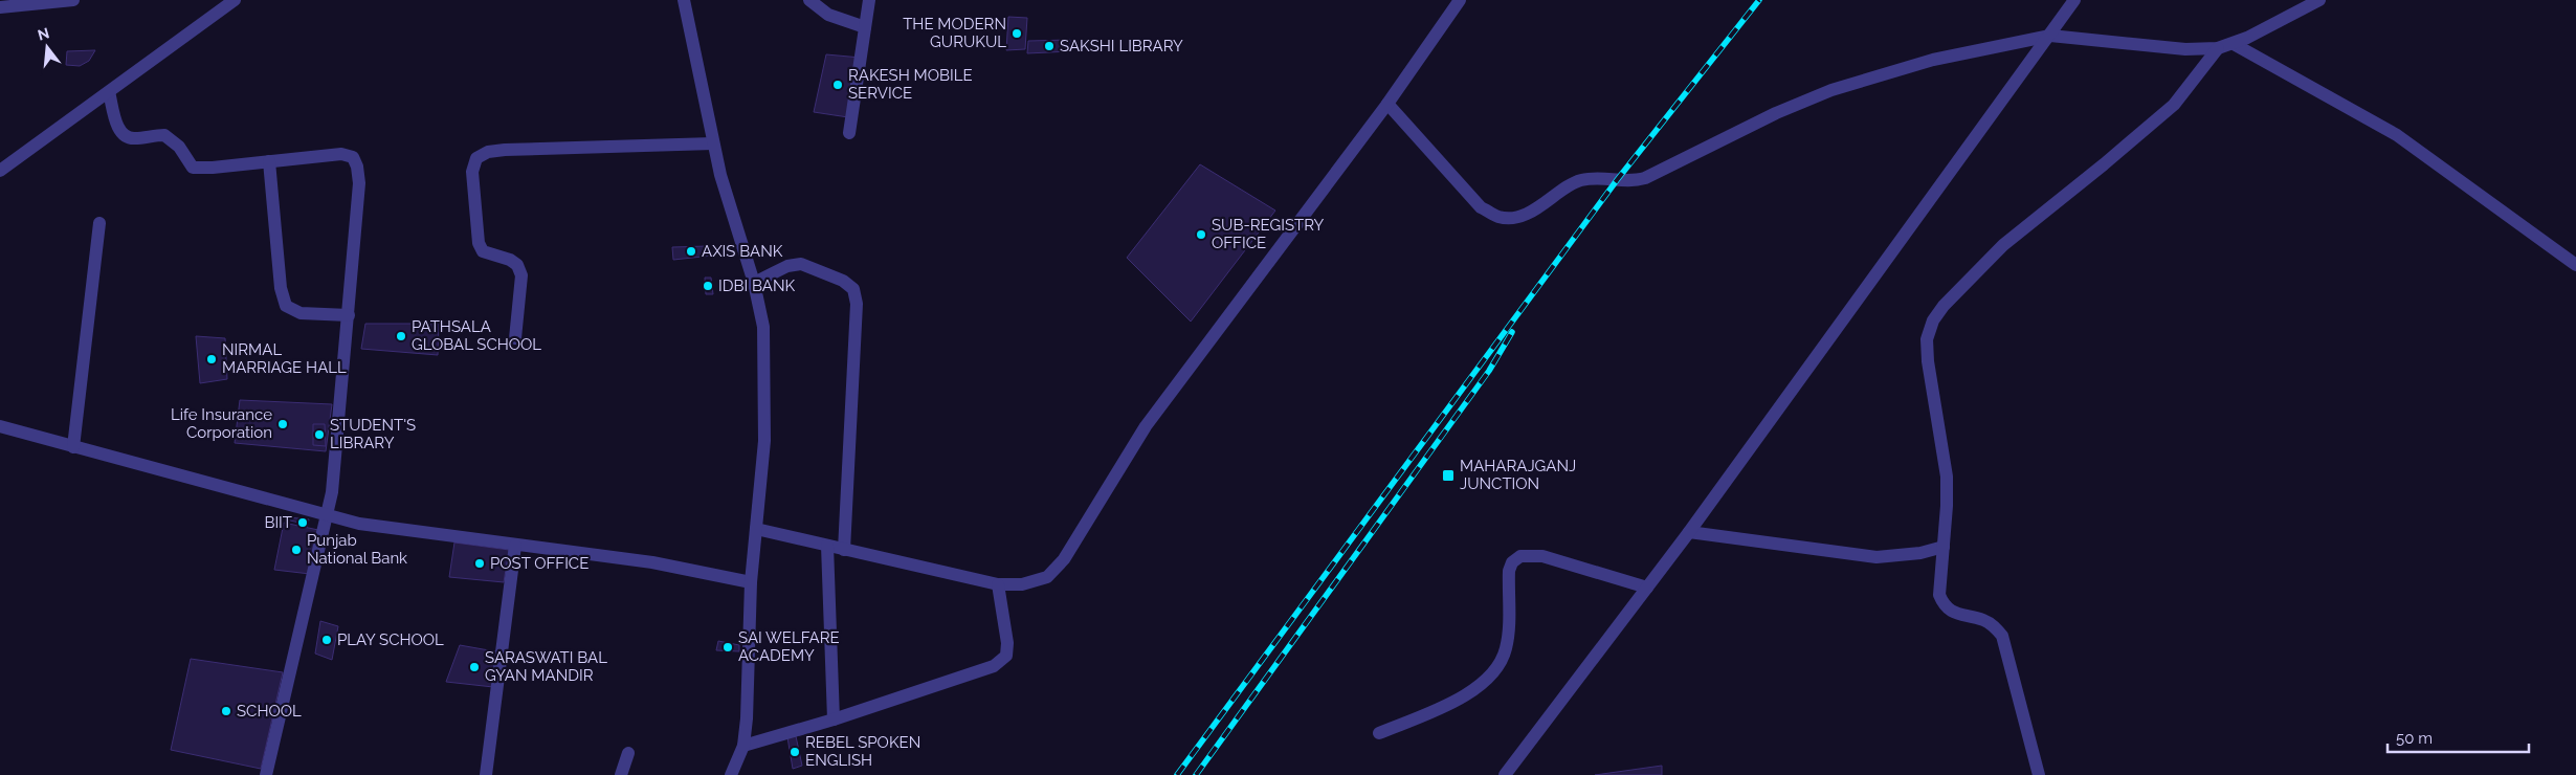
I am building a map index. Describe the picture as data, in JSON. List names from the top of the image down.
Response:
{
  "places": {
    "other": [
      "THE MODERN GURUKUL",
      "SAKSHI LIBRARY",
      "RAKESH MOBILE SERVICE",
      "SUB-REGISTRY OFFICE",
      "AXIS BANK",
      "IDBI BANK",
      "PATHSALA GLOBAL SCHOOL",
      "NIRMAL MARRIAGE HALL",
      "Life Insurance Corporation",
      "STUDENT'S LIBRARY",
      "BIIT",
      "Punjab National Bank",
      "POST OFFICE",
      "PLAY SCHOOL",
      "SAI WELFARE ACADEMY",
      "SARASWATI BAL GYAN MANDIR",
      "SCHOOL",
      "REBEL SPOKEN ENGLISH"
    ],
    "transit": ["MAHARAJGANJ JUNCTION"]
  },
  "scale_bar": "50 m",
  "north": "top"
}
